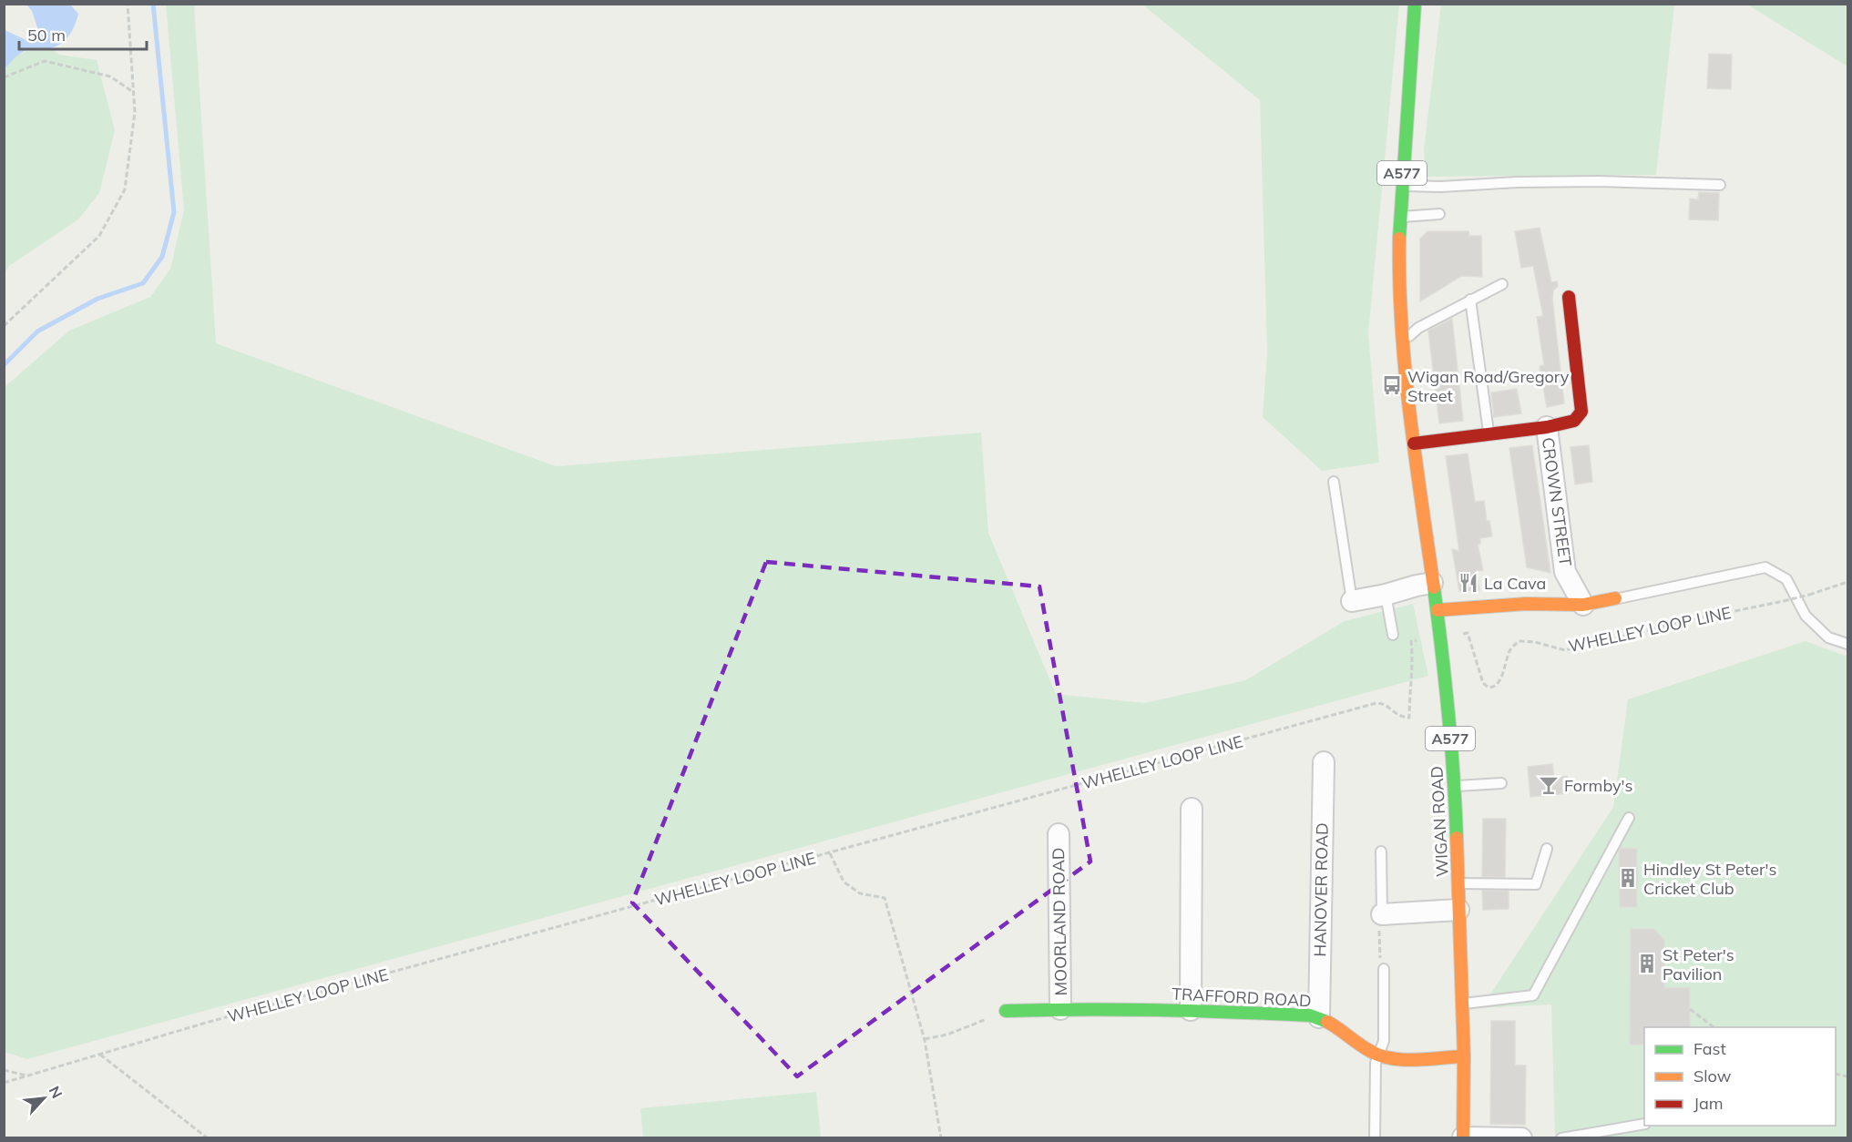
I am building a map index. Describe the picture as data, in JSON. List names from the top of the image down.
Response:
{
  "streets": {
    "main road": ["A577", "WIGAN ROAD", "TRAFFORD ROAD"],
    "street": ["CROWN STREET", "HANOVER ROAD", "MOORLAND ROAD"],
    "path": ["WHELLEY LOOP LINE"]
  },
  "crossings": [
    ["A577", "WIGAN ROAD"],
    ["WIGAN ROAD", "TRAFFORD ROAD"],
    ["HANOVER ROAD", "TRAFFORD ROAD"],
    ["MOORLAND ROAD", "TRAFFORD ROAD"]
  ],
  "places": {
    "bus stop": ["Wigan Road/Gregory Street"],
    "restaurant": ["La Cava"],
    "bar": ["Formby's"],
    "building": ["Hindley St Peter's Cricket Club", "St Peter's Pavilion"]
  },
  "legend": ["Fast", "Slow", "Jam"],
  "scale_bar": "50 m",
  "north": "top right"
}
